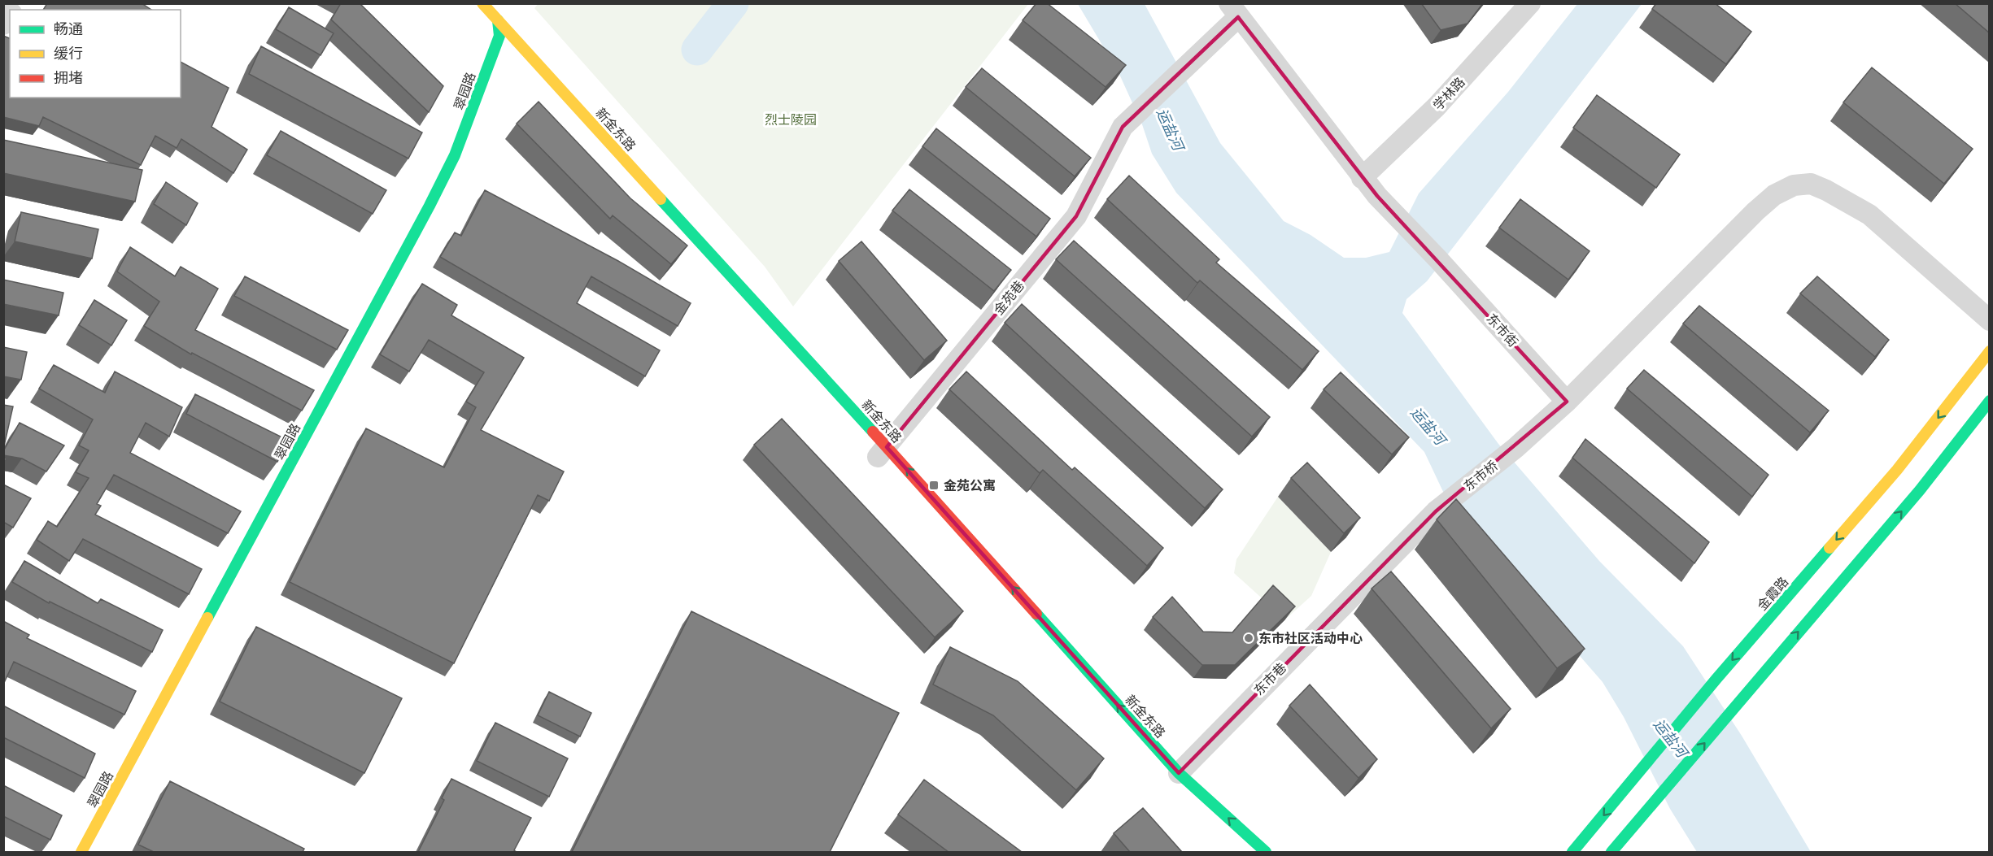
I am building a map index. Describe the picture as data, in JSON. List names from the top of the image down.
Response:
{
  "streets": {
    "main road": ["翠园路", "新金东路", "金霞路"],
    "street": [
      "学林路",
      "金苑巷",
      "东市街",
      "东市桥",
      "东市巷"
    ]
  },
  "crossings": [
    ["翠园路", "新金东路"],
    ["学林路", "东市街"],
    ["新金东路", "金苑巷"],
    ["新金东路", "东市巷"],
    ["金苑巷", "东市街"],
    ["东市街", "东市桥"],
    ["东市桥", "东市巷"]
  ],
  "one_way": ["新金东路"],
  "water": ["运盐河"],
  "parks": ["烈士陵园"],
  "places": {
    "transit": ["金苑公寓"],
    "other": ["东市社区活动中心"]
  },
  "legend": ["畅通", "缓行", "拥堵"]
}
